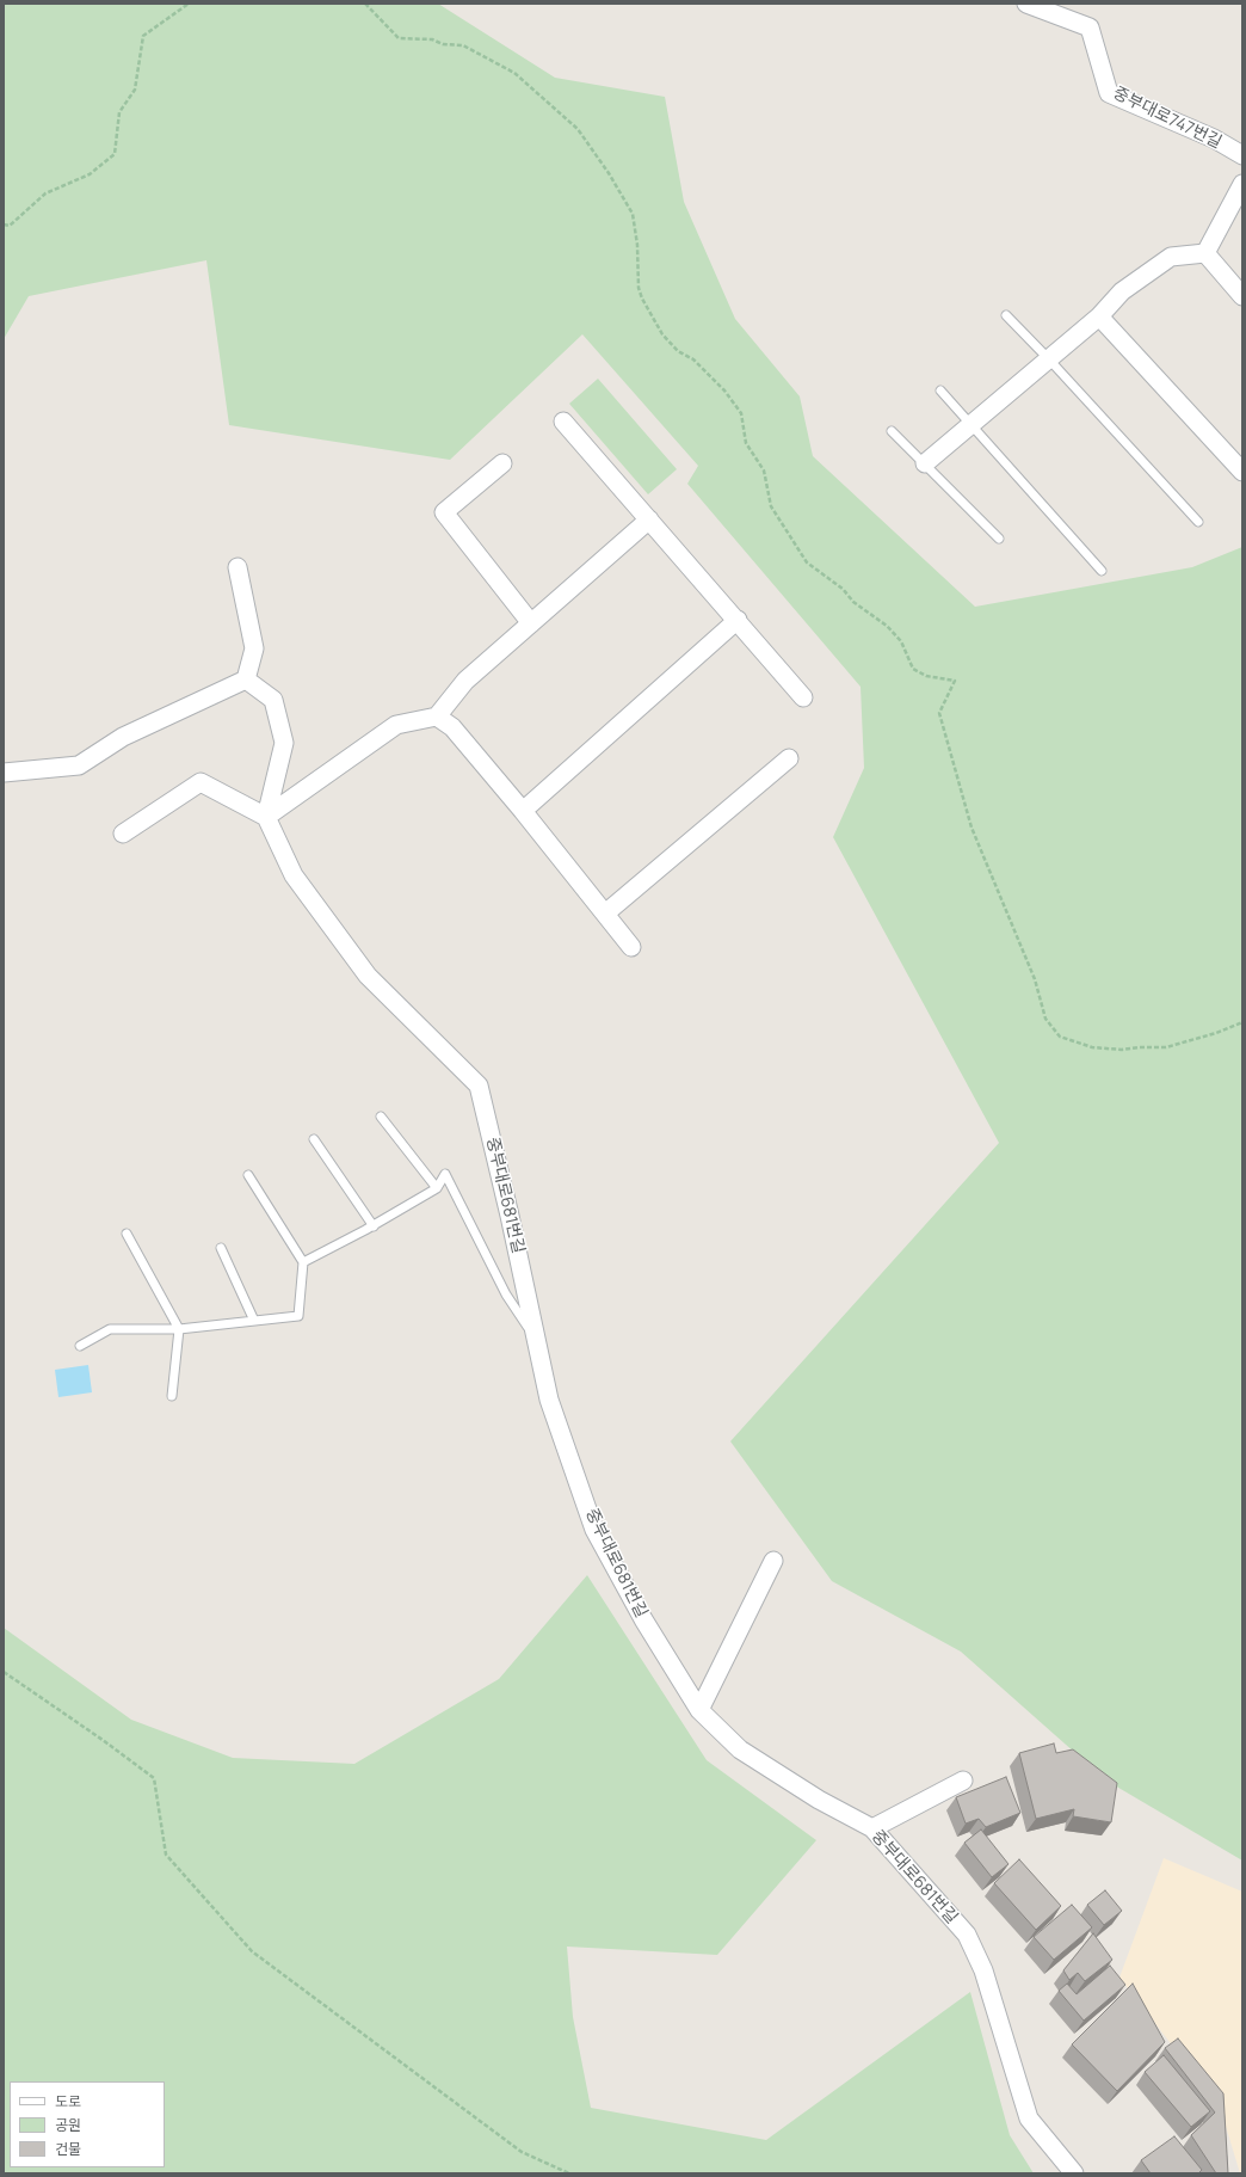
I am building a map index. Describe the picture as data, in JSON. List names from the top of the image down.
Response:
{
  "streets": {
    "street": ["중부대로747번길", "중부대로681번길"]
  },
  "legend": ["도로", "공원", "건물"]
}
